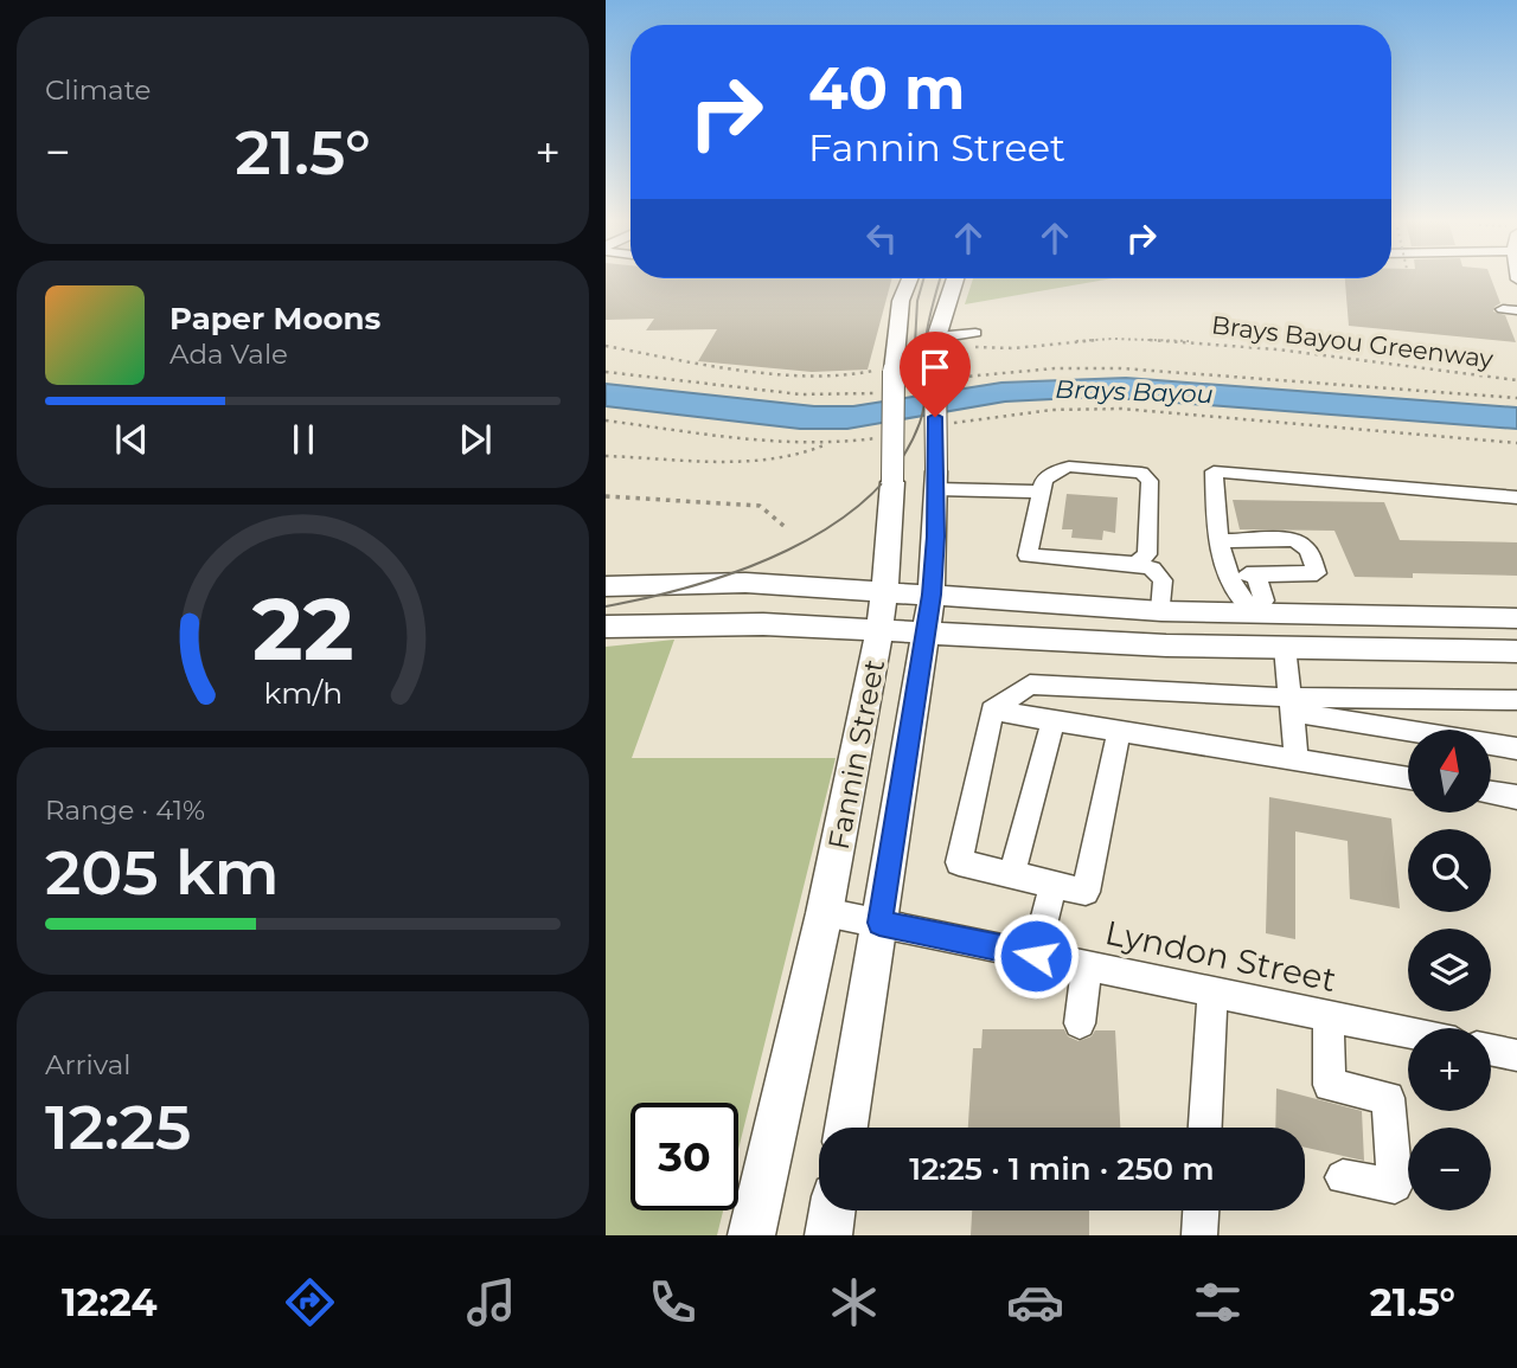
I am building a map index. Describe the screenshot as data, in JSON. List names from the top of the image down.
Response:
{
  "streets": {
    "main road": ["Fannin Street"],
    "street": ["Lyndon Street"],
    "path": ["Brays Bayou Greenway"]
  },
  "crossings": [
    ["Brays Bayou Greenway", "Fannin Street"],
    ["Fannin Street", "Lyndon Street"]
  ],
  "water": ["Brays Bayou"],
  "north": "top",
  "page": {
    "tile": [
      "Climate",
      ["Range · 41%", "205 km"],
      ["Arrival", "12:25"]
    ],
    "turn": ["40 m", "Fannin Street"],
    "heat": ["−", "21.5°", "+"],
    "song": ["Paper Moons", "Ada Vale"],
    "map_buttons": ["+", "−"],
    "limit": "30",
    "trip": "12:25 · 1 min · 250 m",
    "tabs": ["12:24", "21.5°"],
    "gauge": ["22", "km/h"]
  }
}
